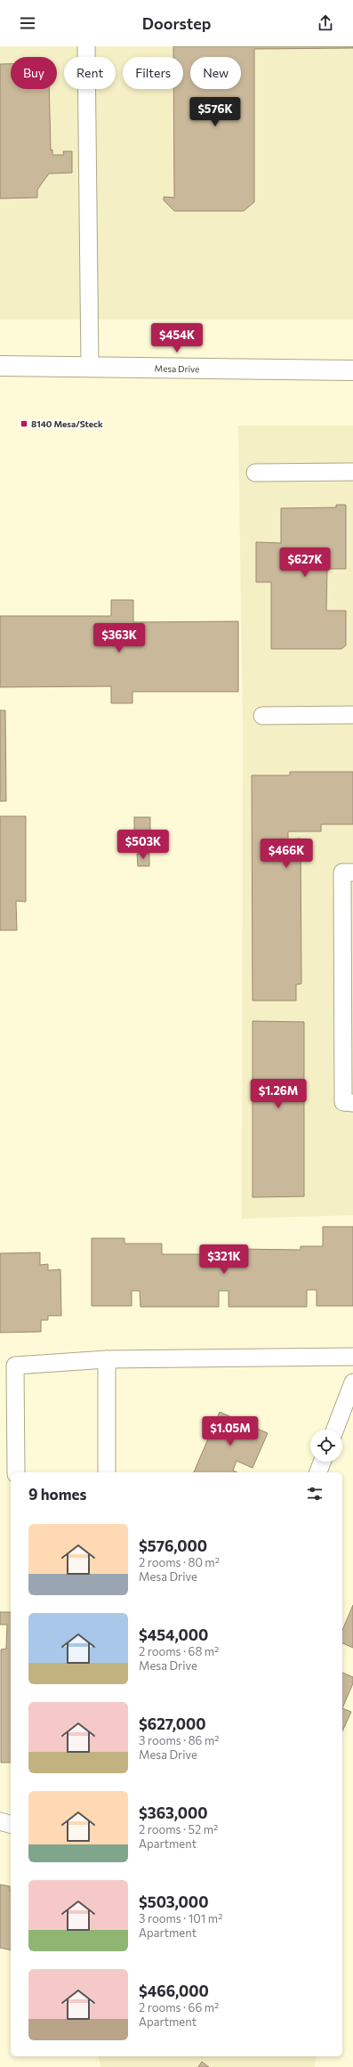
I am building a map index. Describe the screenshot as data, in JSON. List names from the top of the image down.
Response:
{
  "streets": {
    "street": ["Mesa Drive"]
  },
  "places": {
    "transit": ["8140 Mesa/Steck"]
  },
  "page": {
    "header": "Doorstep",
    "chip": [
      "Buy",
      "Rent",
      "Filters",
      "New"
    ],
    "price": [
      "$576K",
      "$454K",
      "$627K",
      "$363K",
      "$503K",
      "$466K",
      "$1.26M",
      "$321K",
      "$1.05M"
    ],
    "heading": "9 homes",
    "list": [
      {
        "name": "$576,000",
        "note": "2 rooms · 80 m² · Mesa Drive"
      },
      {
        "name": "$454,000",
        "note": "2 rooms · 68 m² · Mesa Drive"
      },
      {
        "name": "$627,000",
        "note": "3 rooms · 86 m² · Mesa Drive"
      },
      {
        "name": "$363,000",
        "note": "2 rooms · 52 m² · Apartment"
      },
      {
        "name": "$503,000",
        "note": "3 rooms · 101 m² · Apartment"
      },
      {
        "name": "$466,000",
        "note": "2 rooms · 66 m² · Apartment"
      }
    ]
  }
}
